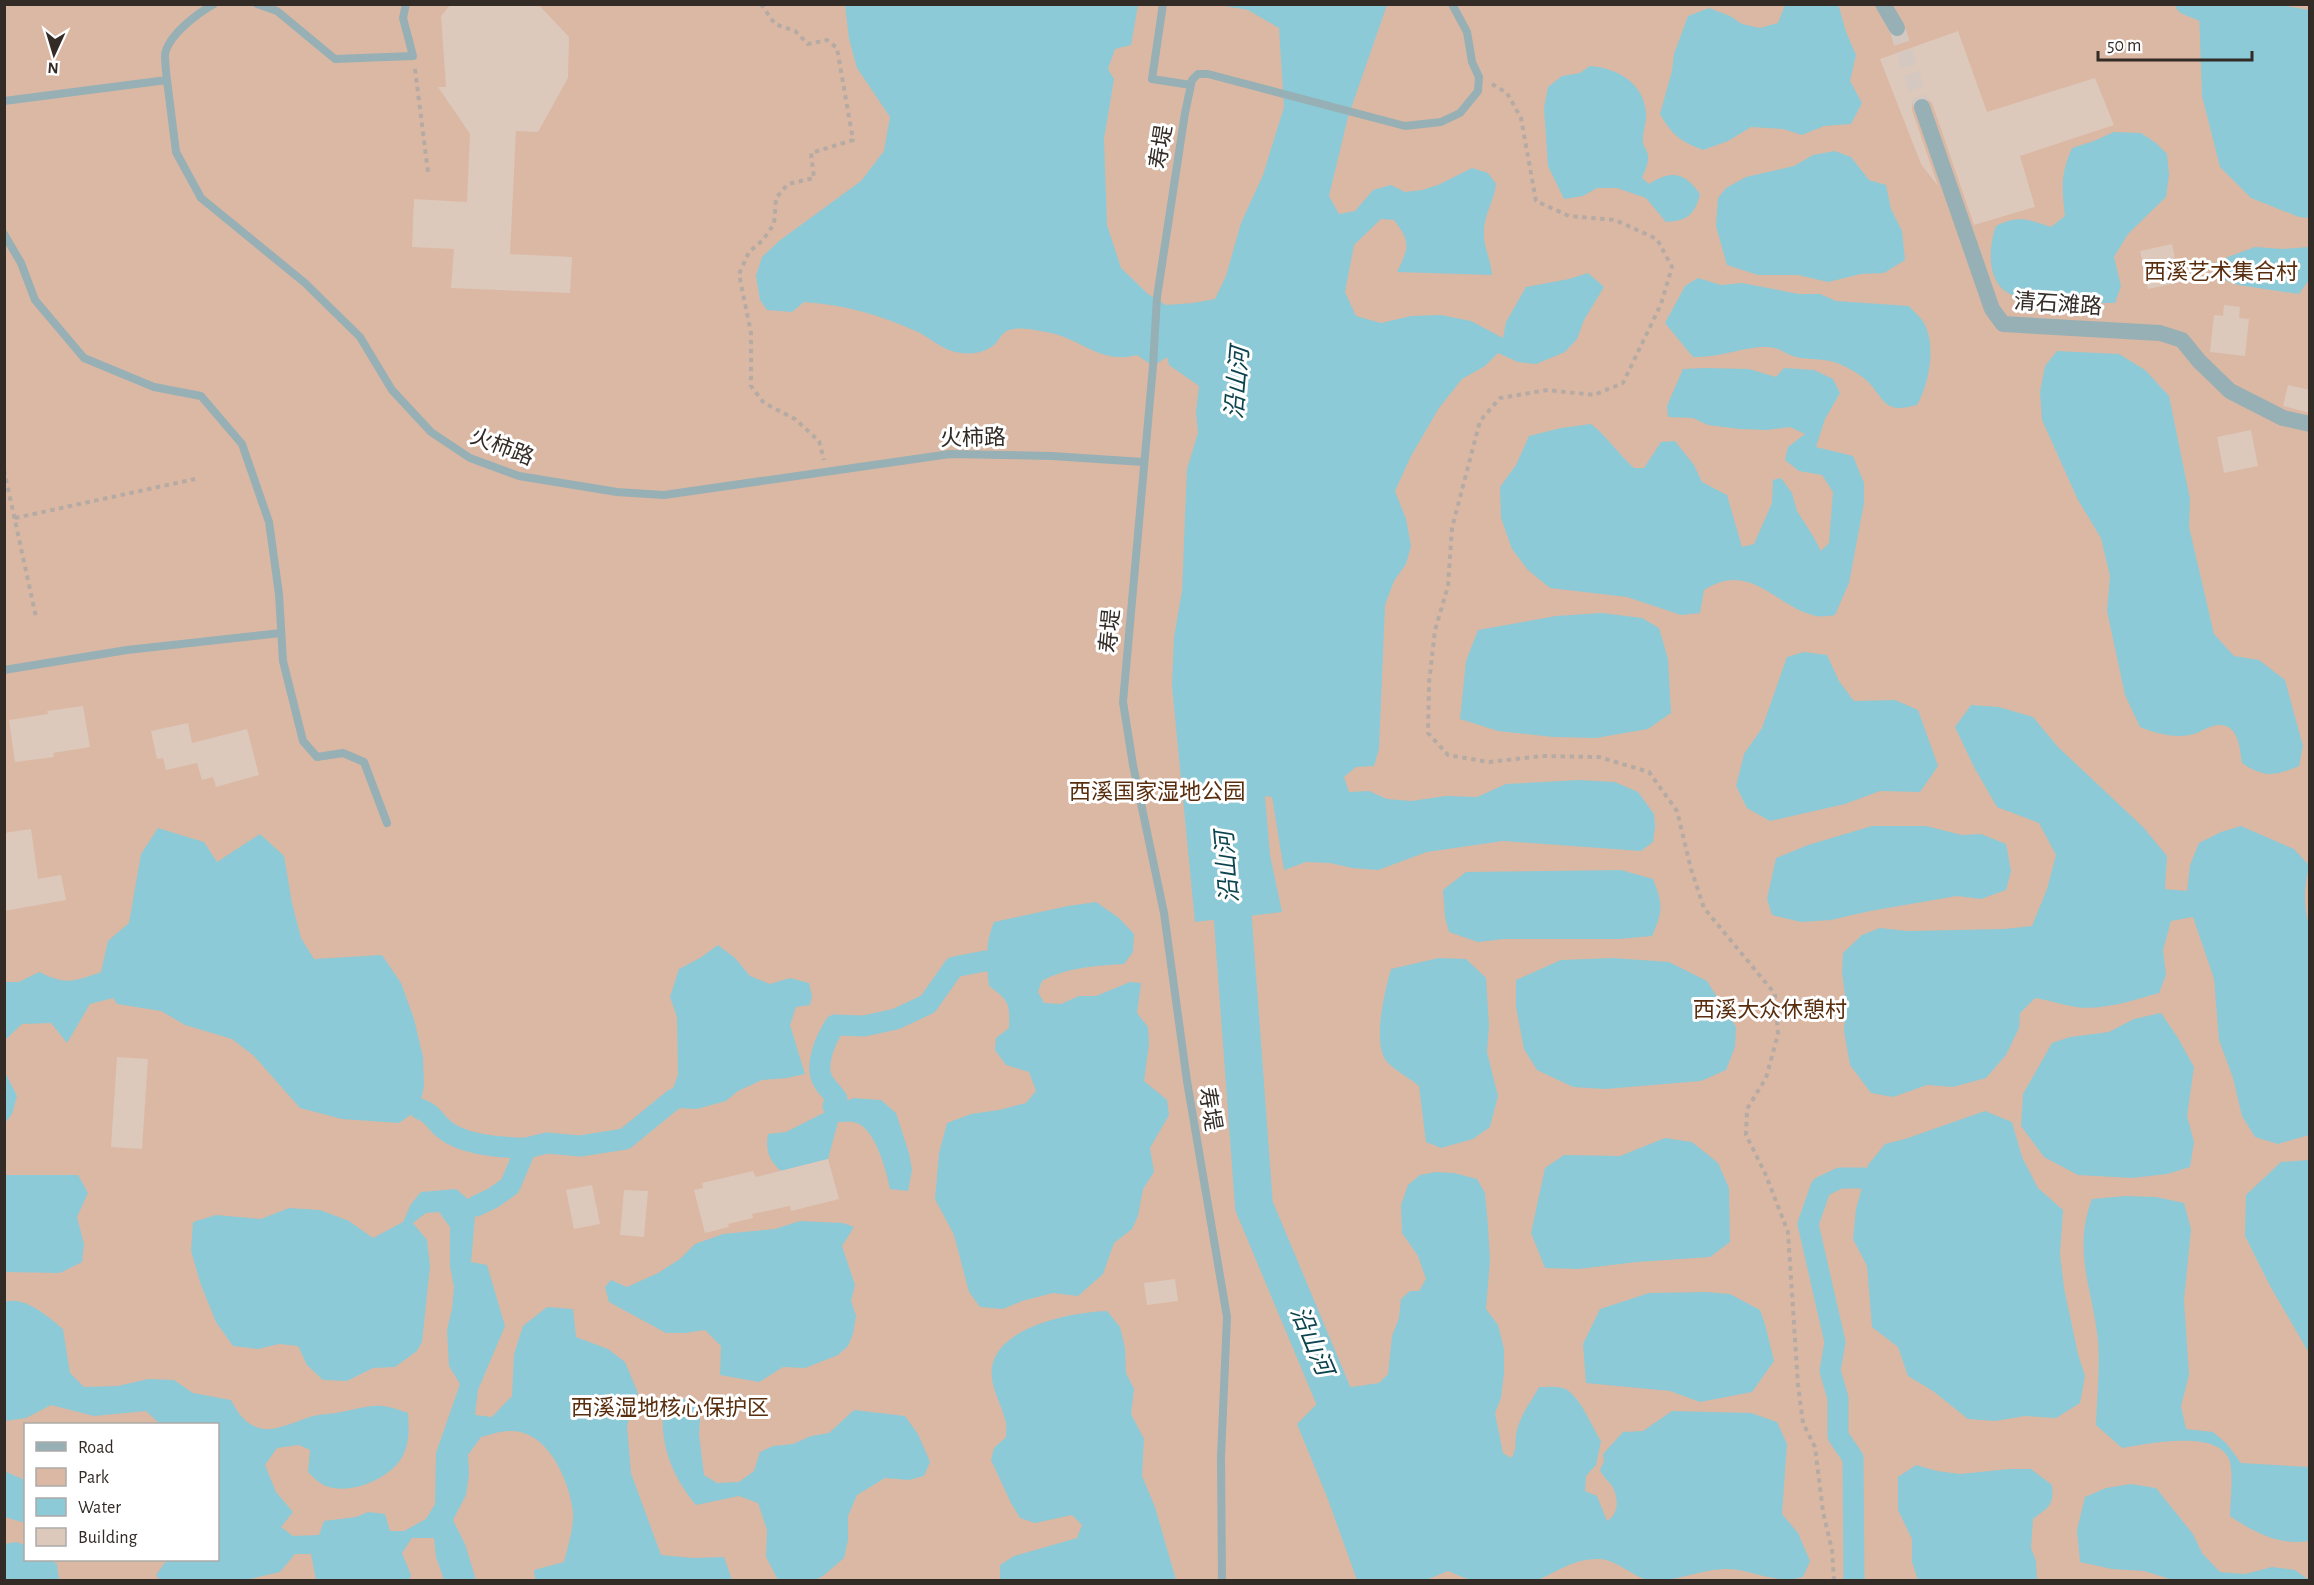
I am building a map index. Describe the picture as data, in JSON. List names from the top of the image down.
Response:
{
  "streets": {
    "street": ["清石滩路"],
    "lane": ["寿堤", "火柿路"]
  },
  "crossings": [
    ["寿堤", "火柿路"]
  ],
  "water": ["沿山河"],
  "parks": [
    "西溪艺术集合村",
    "西溪国家湿地公园",
    "西溪大众休憩村",
    "西溪湿地核心保护区"
  ],
  "legend": [
    "Road",
    "Park",
    "Water",
    "Building"
  ],
  "scale_bar": "50 m",
  "north": "bottom"
}
